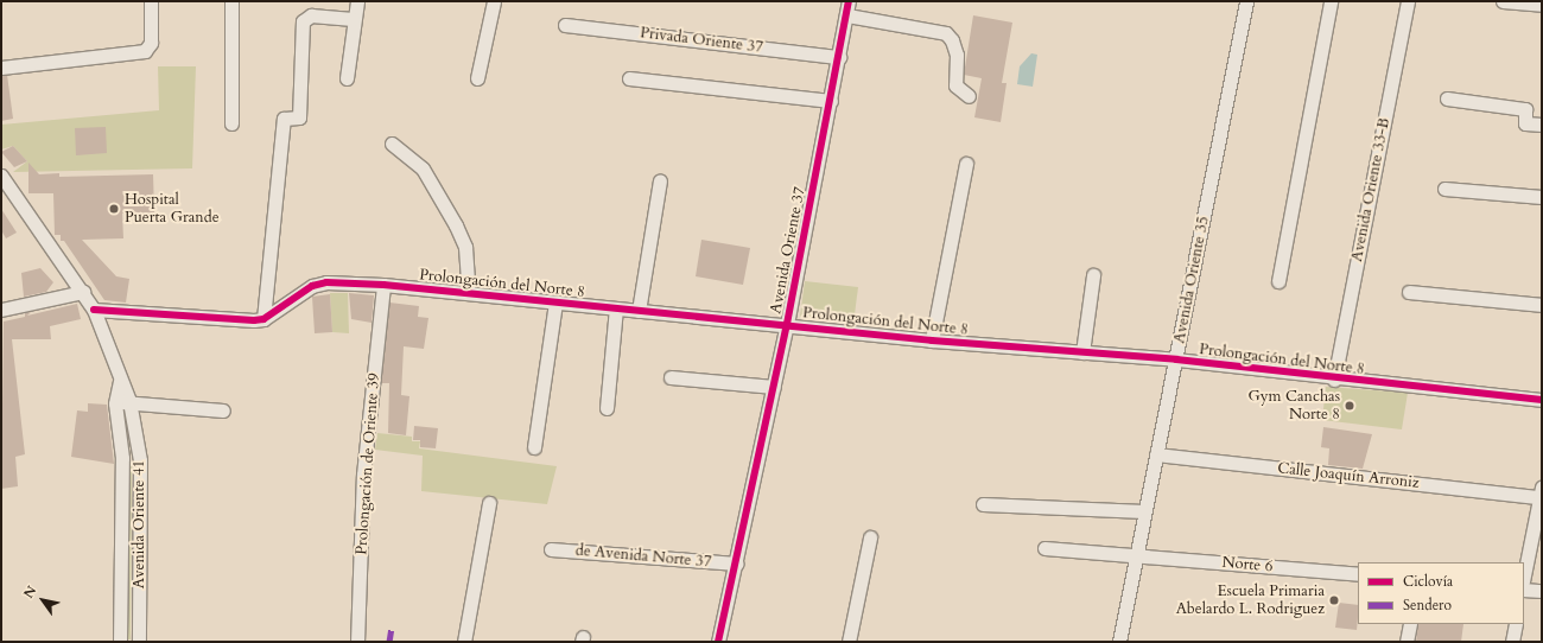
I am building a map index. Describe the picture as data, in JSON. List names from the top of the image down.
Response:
{
  "streets": {
    "street": [
      "Privada Oriente 37",
      "Avenida Oriente 33-B",
      "Avenida Oriente 37",
      "Avenida Oriente 35",
      "Prolongación del Norte 8",
      "Prolongación de Oriente 39",
      "Calle Joaquín Arroniz",
      "Avenida Oriente 41",
      "de Avenida Norte 37",
      "Norte 6"
    ]
  },
  "crossings": [
    ["Privada Oriente 37", "Avenida Oriente 37"],
    ["Avenida Oriente 33-B", "Prolongación del Norte 8"],
    ["Avenida Oriente 37", "Prolongación del Norte 8"],
    ["Avenida Oriente 37", "de Avenida Norte 37"],
    ["Avenida Oriente 35", "Prolongación del Norte 8"],
    ["Avenida Oriente 35", "Calle Joaquín Arroniz"],
    ["Avenida Oriente 35", "Norte 6"],
    ["Prolongación del Norte 8", "Prolongación de Oriente 39"]
  ],
  "places": ["Hospital Puerta Grande", "Gym Canchas Norte 8", "Escuela Primaria Abelardo L. Rodriguez"],
  "legend": ["Ciclovía", "Sendero"],
  "north": "top left"
}
